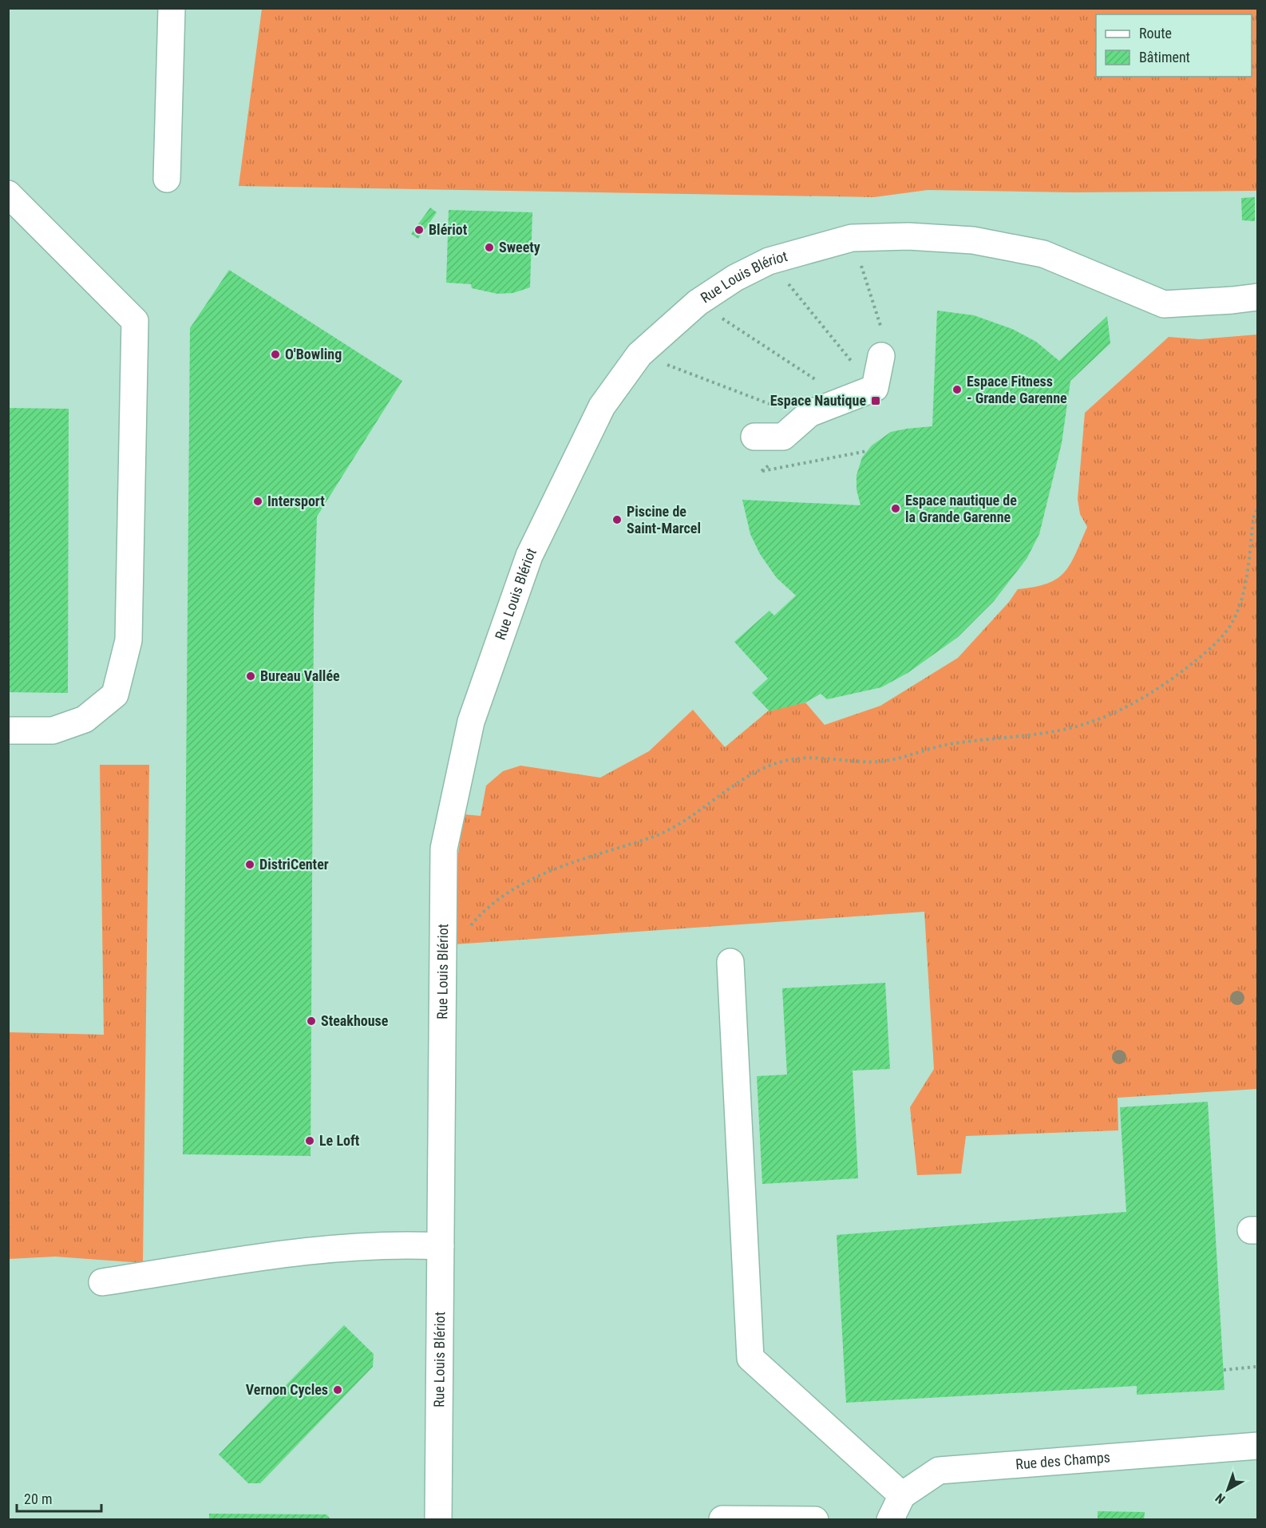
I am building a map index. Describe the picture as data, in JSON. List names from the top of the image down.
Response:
{
  "streets": {
    "street": ["Rue Louis Blériot", "Rue des Champs"]
  },
  "places": {
    "other": [
      "Blériot",
      "Sweety",
      "O'Bowling",
      "Espace Fitness - Grande Garenne",
      "Intersport",
      "Espace nautique de la Grande Garenne",
      "Piscine de Saint-Marcel",
      "Bureau Vallée",
      "DistriCenter",
      "Steakhouse",
      "Le Loft",
      "Vernon Cycles"
    ],
    "transit": ["Espace Nautique"]
  },
  "legend": ["Route", "Bâtiment"],
  "scale_bar": "20 m",
  "north": "bottom left"
}
